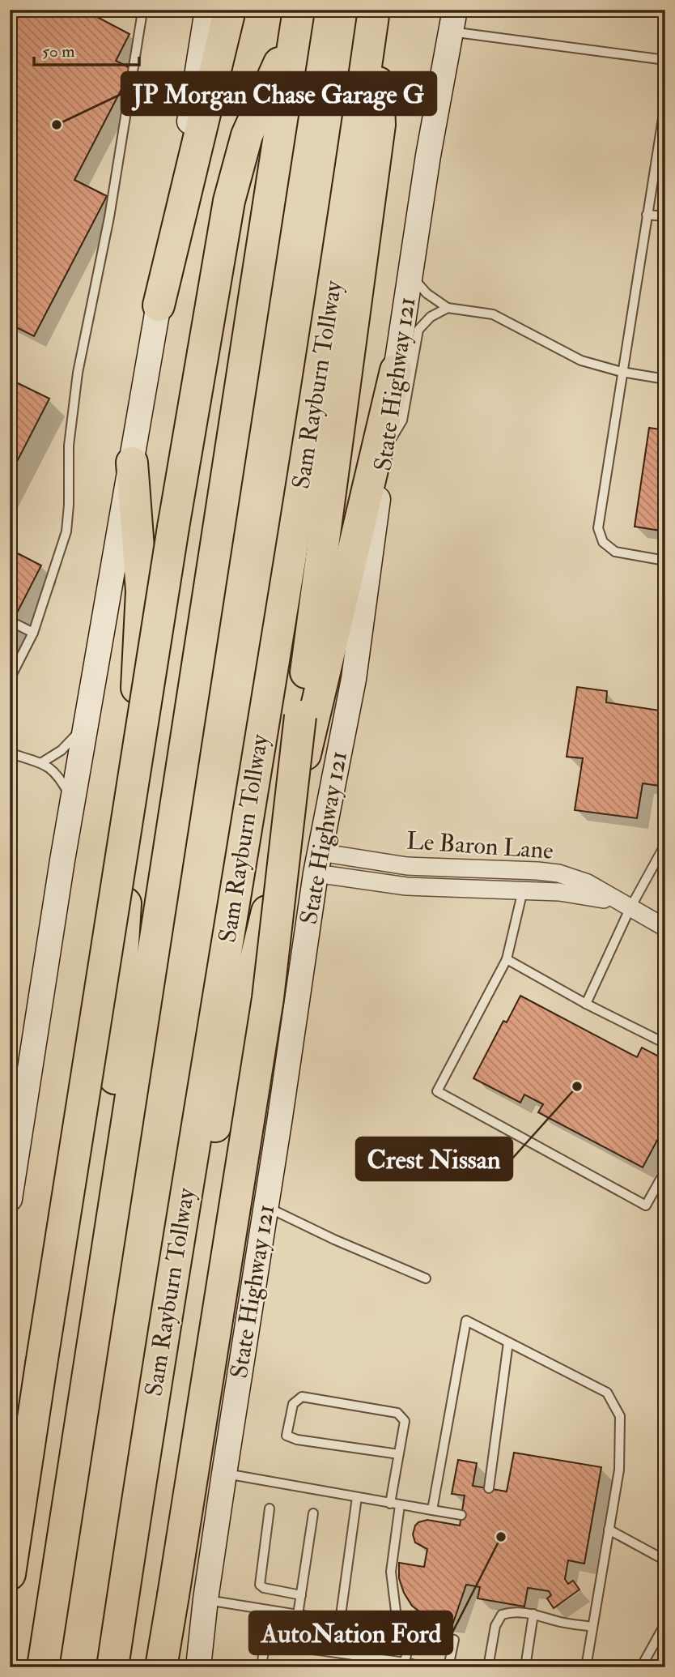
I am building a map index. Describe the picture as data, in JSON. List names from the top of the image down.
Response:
{
  "streets": {
    "highway": ["Sam Rayburn Tollway"],
    "main road": ["State Highway 121"],
    "street": ["Le Baron Lane"]
  },
  "crossings": [
    ["State Highway 121", "Le Baron Lane"]
  ],
  "places": ["JP Morgan Chase Garage G", "Crest Nissan", "AutoNation Ford"],
  "scale_bar": "50 m"
}
